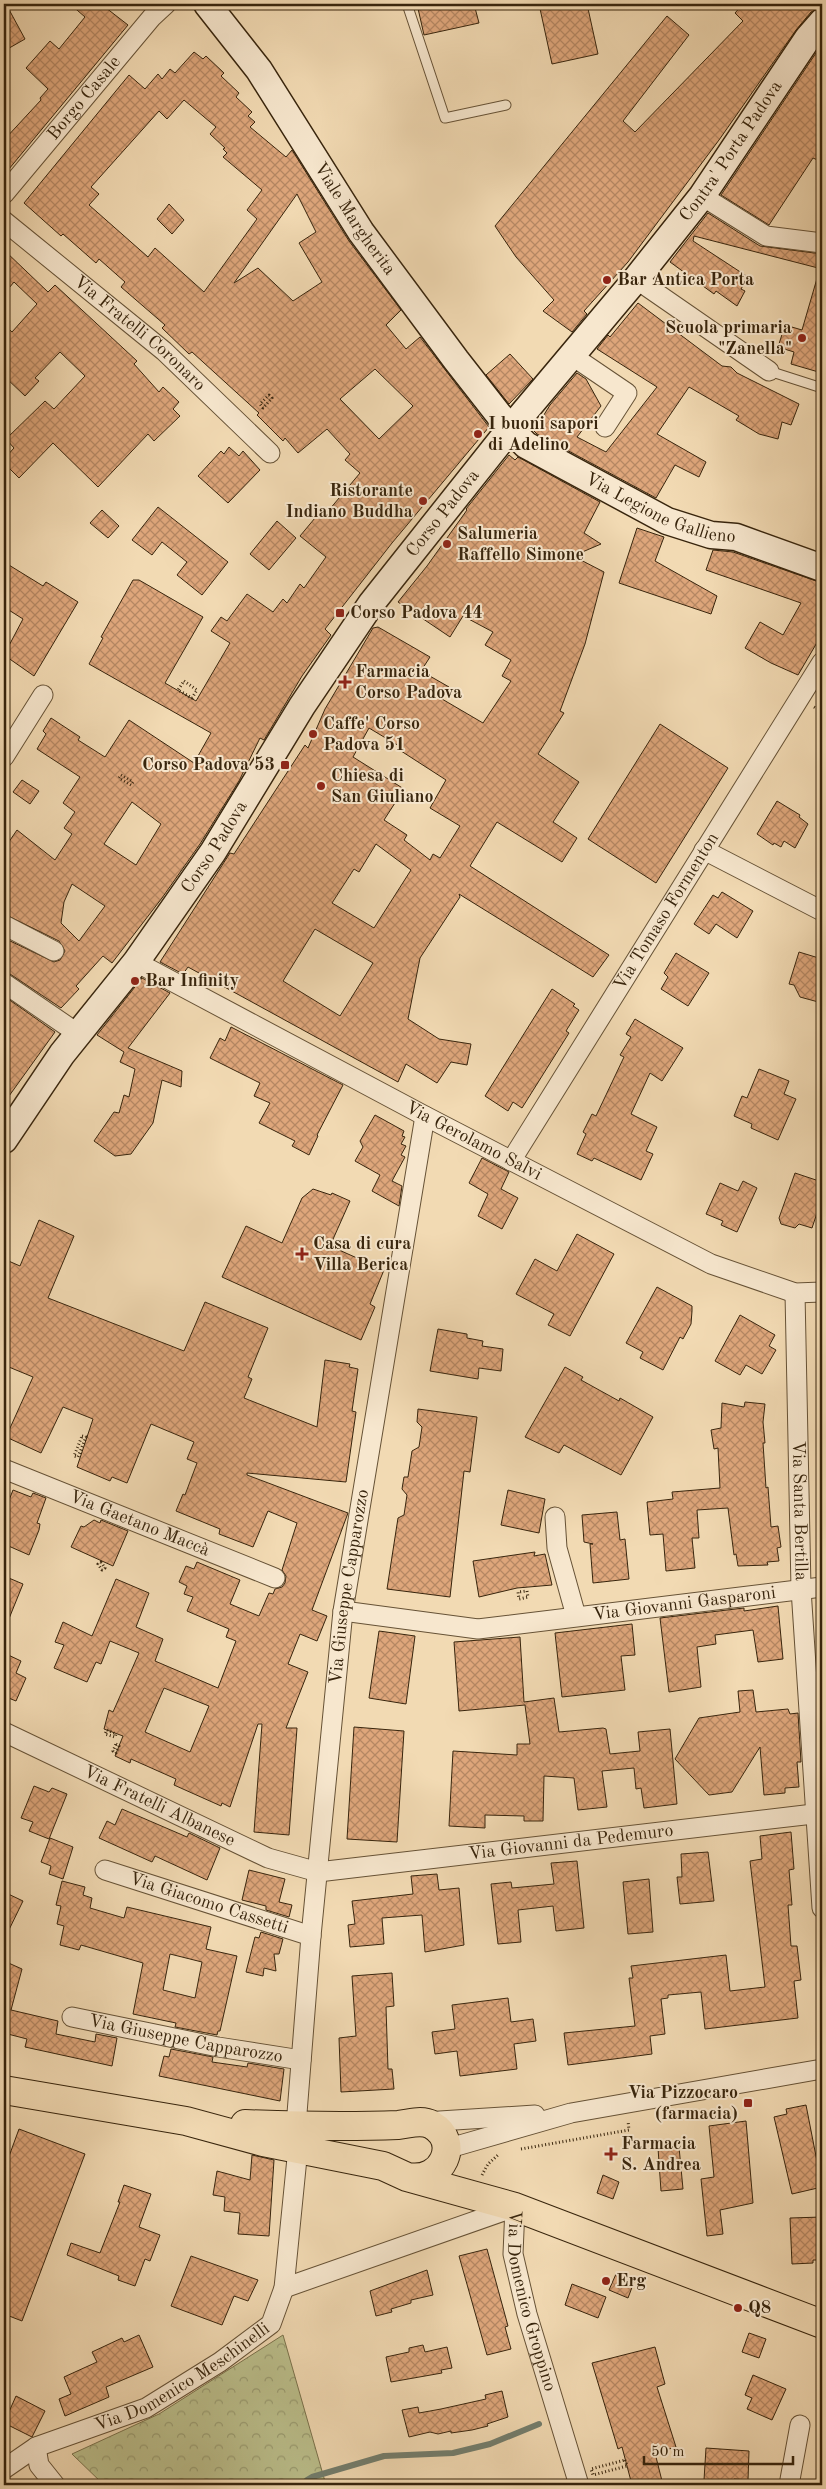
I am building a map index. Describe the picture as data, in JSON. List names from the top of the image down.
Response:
{
  "streets": {
    "street": [
      "Borgo Casale",
      "Contra' Porta Padova",
      "Viale Margherita",
      "Via Fratelli Coronaro",
      "Via Legione Gallieno",
      "Corso Padova",
      "Via Tomaso Formenton",
      "Via Gerolamo Salvi",
      "Via Santa Bertilla",
      "Via Gaetano Maccà",
      "Via Giuseppe Capparozzo",
      "Via Giovanni Gasparoni",
      "Via Fratelli Albanese",
      "Via Giovanni da Pedemuro",
      "Via Giacomo Cassetti",
      "Via Domenico Groppino",
      "Via Domenico Meschinelli"
    ]
  },
  "crossings": [
    ["Contra' Porta Padova", "Viale Margherita"],
    ["Contra' Porta Padova", "Via Legione Gallieno"],
    ["Contra' Porta Padova", "Corso Padova"],
    ["Viale Margherita", "Via Legione Gallieno"],
    ["Viale Margherita", "Corso Padova"],
    ["Via Legione Gallieno", "Corso Padova"],
    ["Corso Padova", "Via Gerolamo Salvi"],
    ["Via Tomaso Formenton", "Via Gerolamo Salvi"],
    ["Via Gerolamo Salvi", "Via Santa Bertilla"],
    ["Via Gerolamo Salvi", "Via Giuseppe Capparozzo"],
    ["Via Santa Bertilla", "Via Giovanni Gasparoni"],
    ["Via Santa Bertilla", "Via Giovanni da Pedemuro"],
    ["Via Giuseppe Capparozzo", "Via Giovanni Gasparoni"],
    ["Via Giuseppe Capparozzo", "Via Fratelli Albanese"],
    ["Via Giuseppe Capparozzo", "Via Giovanni da Pedemuro"],
    ["Via Giuseppe Capparozzo", "Via Giacomo Cassetti"],
    ["Via Giuseppe Capparozzo", "Via Domenico Meschinelli"],
    ["Via Fratelli Albanese", "Via Giovanni da Pedemuro"],
    ["Via Domenico Groppino", "Via Domenico Meschinelli"]
  ],
  "places": {
    "other": [
      "Bar Antica Porta",
      "Scuola primaria \"Zanella\"",
      "I buoni sapori di Adelino",
      "Ristorante Indiano Buddha",
      "Salumeria Raffello Simone",
      "Caffe' Corso Padova 51",
      "Chiesa di San Giuliano",
      "Bar Infinity",
      "Erg",
      "Q8"
    ],
    "transit": ["Corso Padova 44", "Corso Padova 53", "Via Pizzocaro (farmacia)"],
    "health": ["Farmacia Corso Padova", "Casa di cura Villa Berica", "Farmacia S. Andrea"]
  },
  "scale_bar": "50 m"
}
